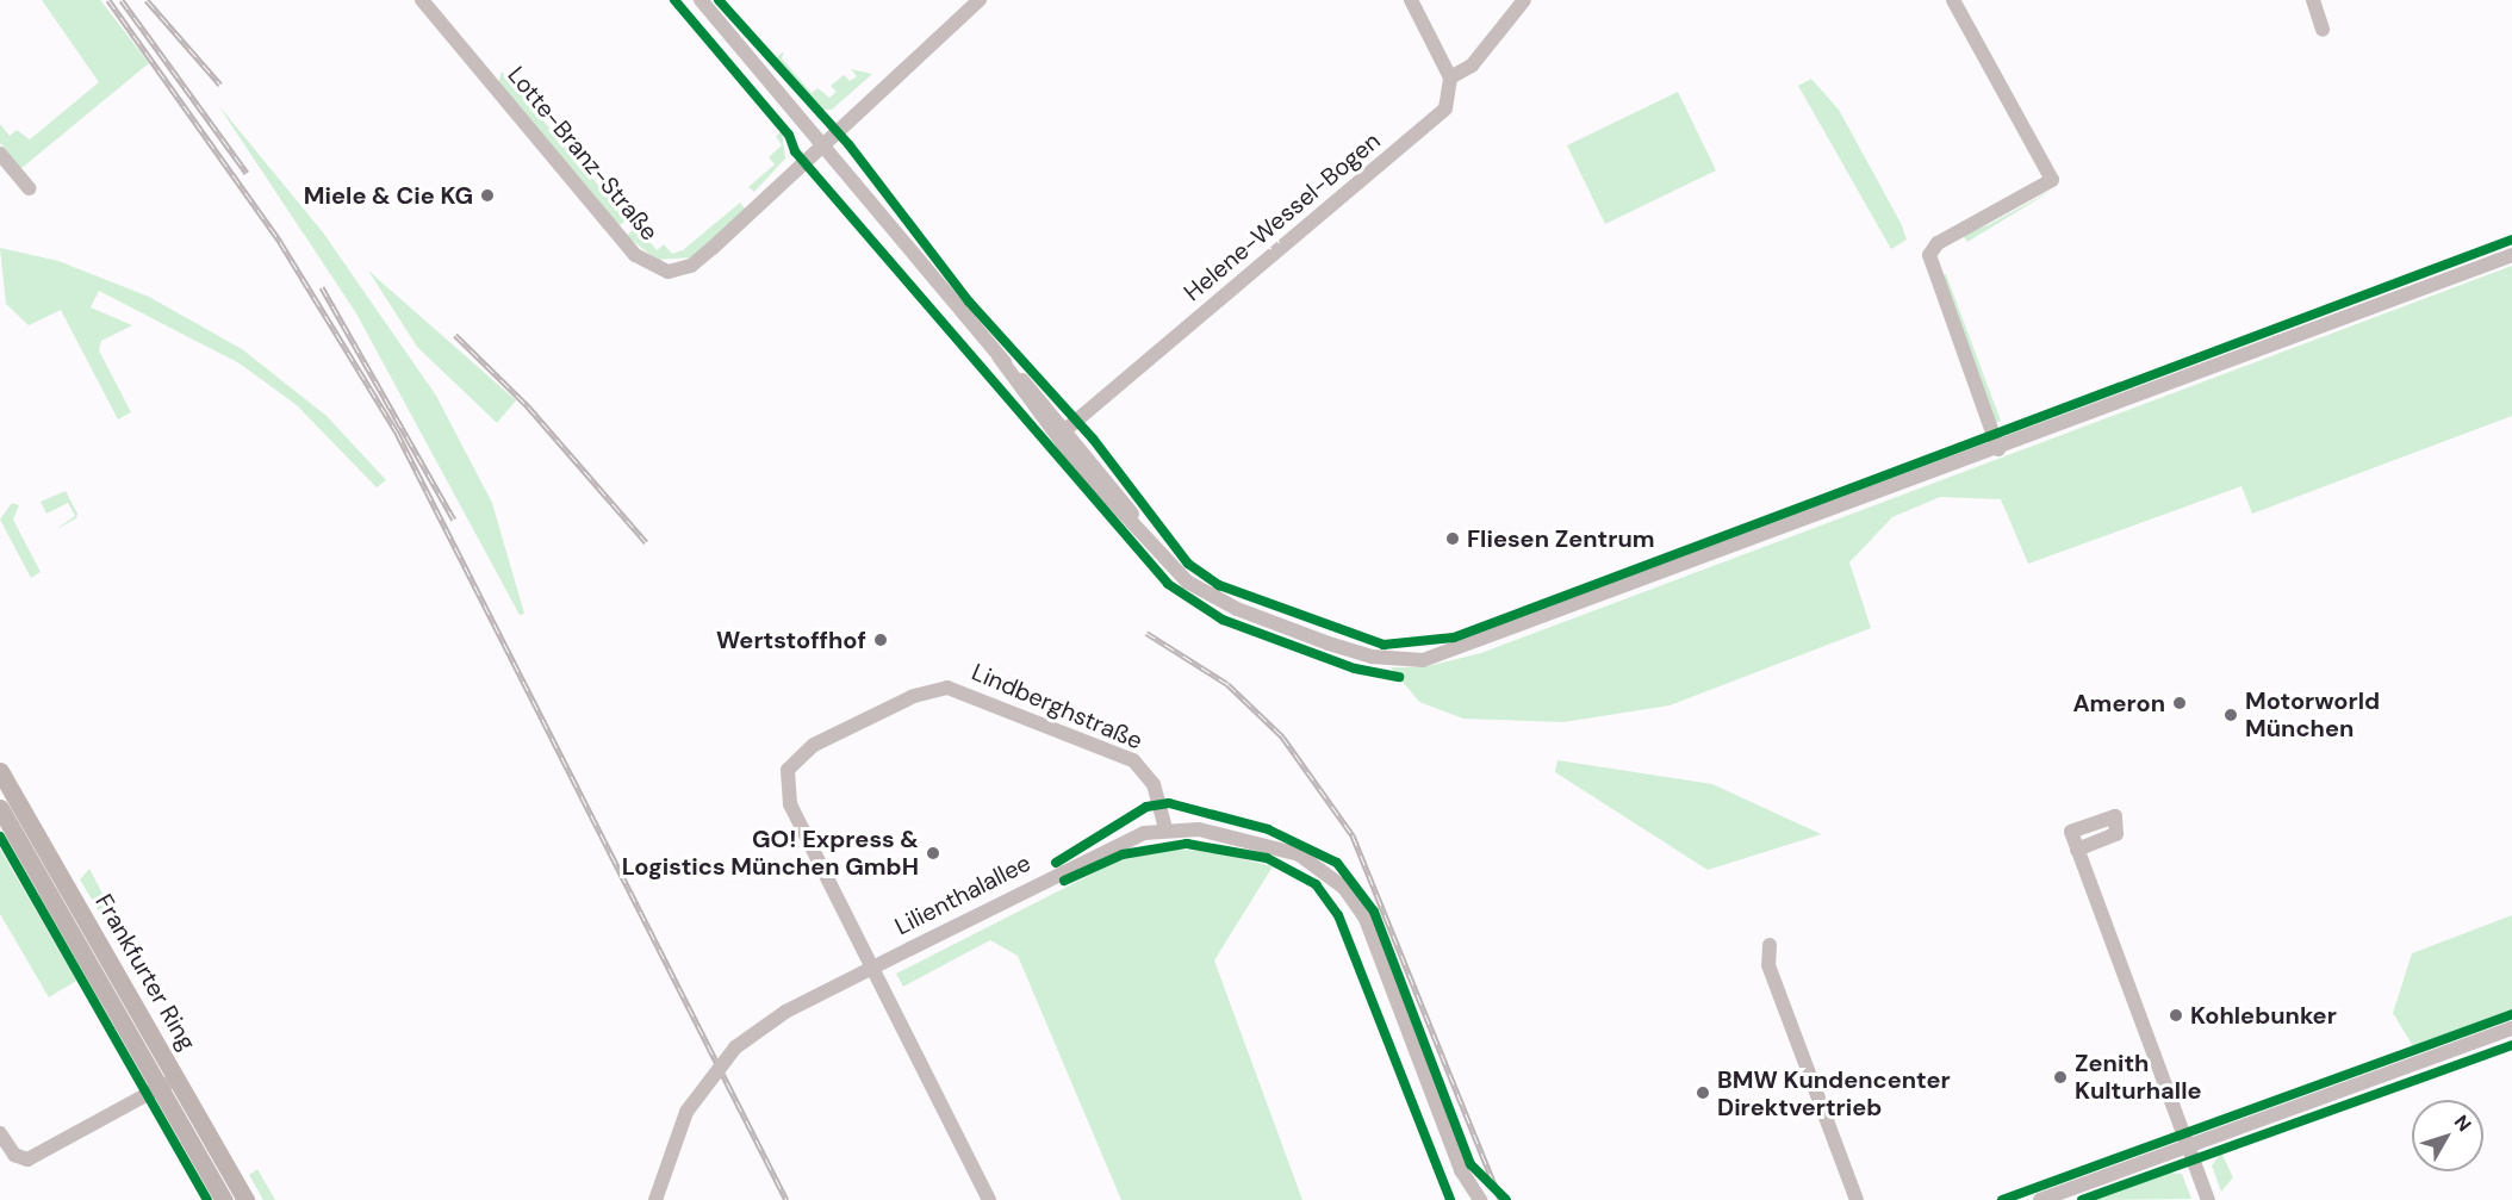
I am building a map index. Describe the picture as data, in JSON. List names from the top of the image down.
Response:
{
  "streets": {
    "main road": ["Frankfurter Ring"],
    "street": [
      "Lotte-Branz-Straße",
      "Helene-Wessel-Bogen",
      "Lindberghstraße",
      "Lilienthalallee"
    ]
  },
  "crossings": [
    ["Lindberghstraße", "Lilienthalallee"]
  ],
  "places": [
    "Miele & Cie KG",
    "Fliesen Zentrum",
    "Wertstoffhof",
    "Ameron",
    "Motorworld München",
    "GO! Express & Logistics München GmbH",
    "Kohlebunker",
    "Zenith Kulturhalle",
    "BMW Kundencenter Direktvertrieb"
  ],
  "north": "top right"
}
